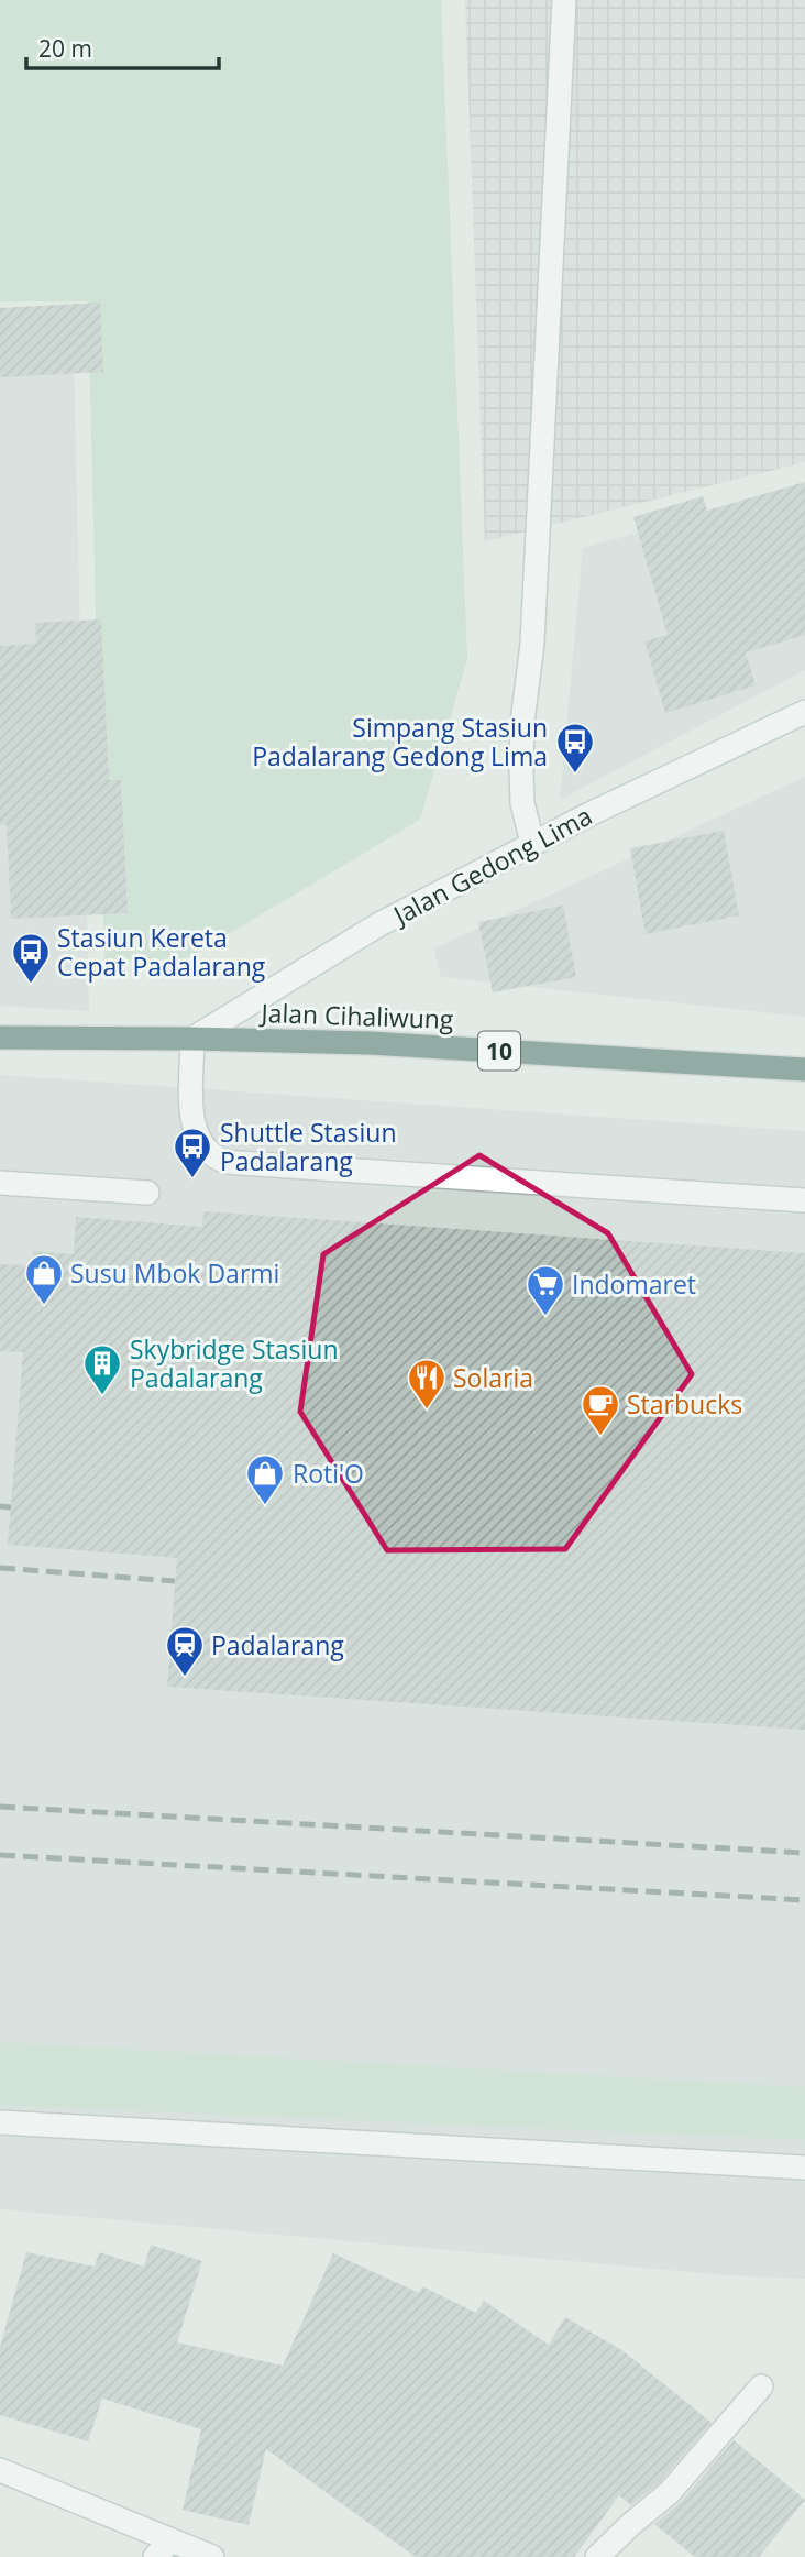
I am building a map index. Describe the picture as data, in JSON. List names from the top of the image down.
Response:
{
  "streets": {
    "highway": ["Jalan Cihaliwung", "10"],
    "street": ["Jalan Gedong Lima"]
  },
  "crossings": [
    ["Jalan Gedong Lima", "Jalan Cihaliwung"]
  ],
  "places": {
    "bus stop": ["Simpang Stasiun Padalarang Gedong Lima", "Stasiun Kereta Cepat Padalarang", "Shuttle Stasiun Padalarang"],
    "shop": ["Susu Mbok Darmi", "Roti'O"],
    "supermarket": ["Indomaret"],
    "building": ["Skybridge Stasiun Padalarang"],
    "restaurant": ["Solaria"],
    "cafe": ["Starbucks"],
    "station": ["Padalarang"]
  },
  "scale_bar": "20 m"
}
